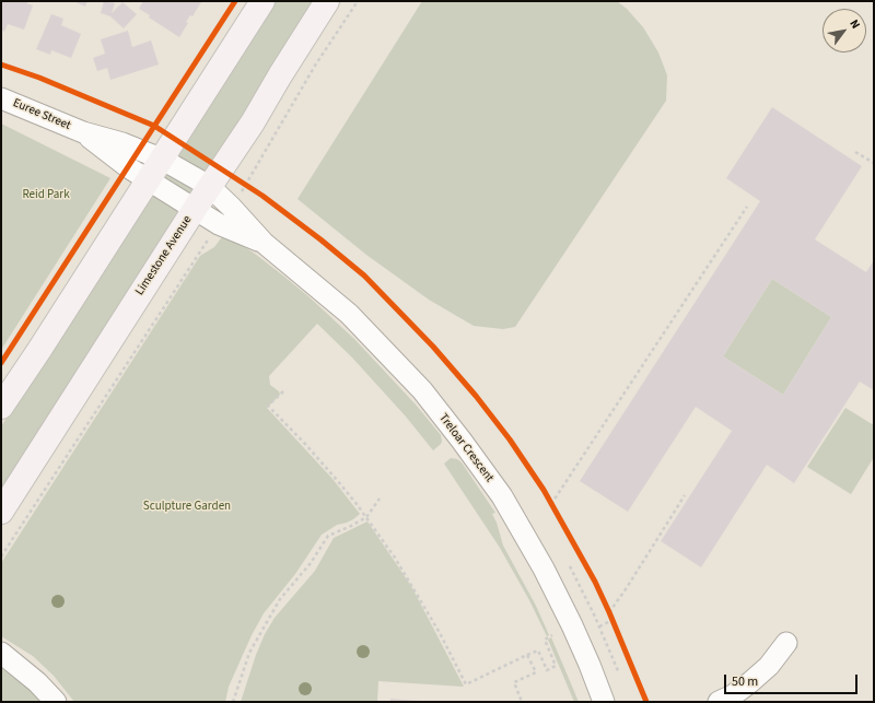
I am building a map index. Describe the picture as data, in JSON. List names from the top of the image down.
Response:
{
  "streets": {
    "main road": ["Limestone Avenue"],
    "street": ["Euree Street", "Treloar Crescent"]
  },
  "crossings": [
    ["Euree Street", "Limestone Avenue"],
    ["Euree Street", "Treloar Crescent"],
    ["Limestone Avenue", "Treloar Crescent"]
  ],
  "parks": ["Reid Park", "Sculpture Garden"],
  "scale_bar": "50 m",
  "north": "top right"
}
